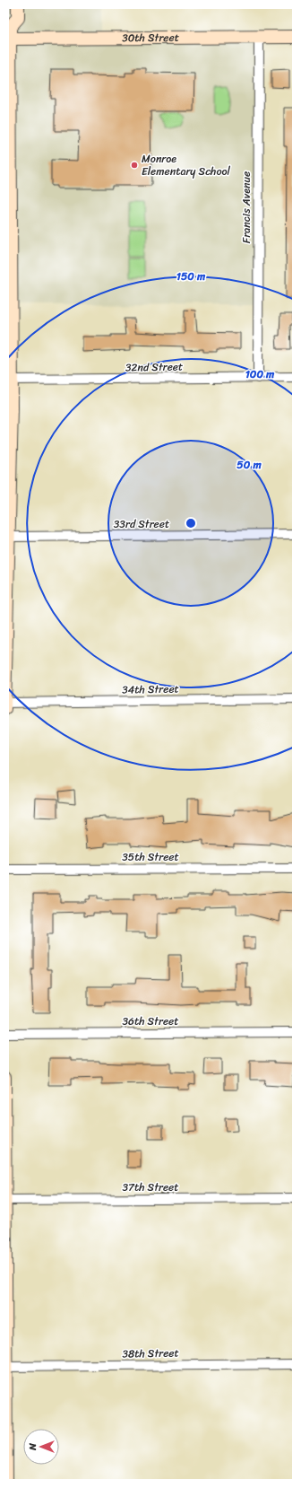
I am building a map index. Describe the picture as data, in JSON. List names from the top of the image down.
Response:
{
  "streets": {
    "main road": ["30th Street"],
    "street": [
      "Francis Avenue",
      "32nd Street",
      "33rd Street",
      "34th Street",
      "35th Street",
      "36th Street",
      "37th Street",
      "38th Street"
    ]
  },
  "crossings": [
    ["30th Street", "Francis Avenue"],
    ["Francis Avenue", "32nd Street"]
  ],
  "places": ["Monroe Elementary School"],
  "north": "left",
  "rings": ["150 m", "100 m", "50 m"]
}
